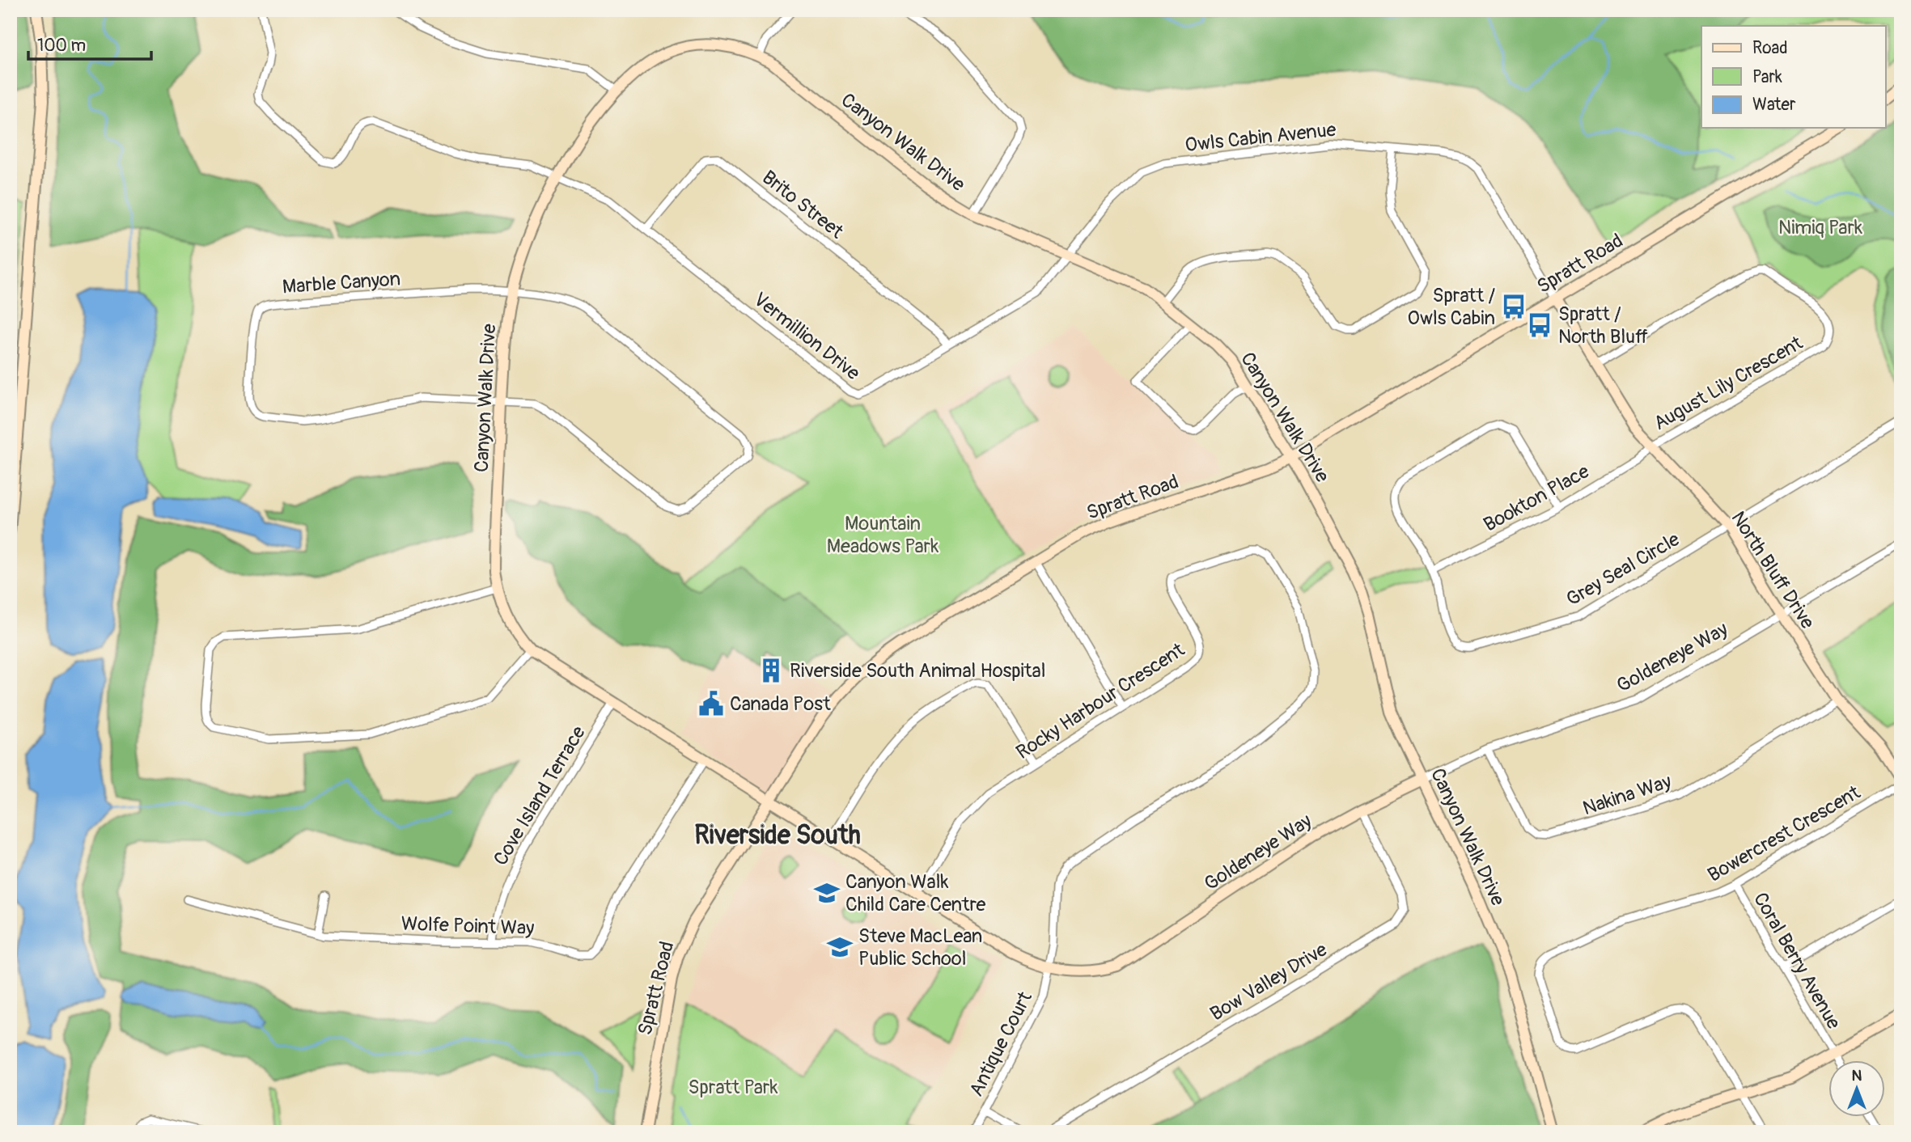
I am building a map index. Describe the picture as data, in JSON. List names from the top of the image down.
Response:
{
  "streets": {
    "street": [
      "Owls Cabin Avenue",
      "Canyon Walk Drive",
      "Brito Street",
      "Spratt Road",
      "Marble Canyon",
      "Vermillion Drive",
      "August Lily Crescent",
      "Bookton Place",
      "Grey Seal Circle",
      "North Bluff Drive",
      "Goldeneye Way",
      "Rocky Harbour Crescent",
      "Nakina Way",
      "Cove Island Terrace",
      "Bowercrest Crescent",
      "Wolfe Point Way",
      "Coral Berry Avenue",
      "Bow Valley Drive",
      "Antique Court"
    ]
  },
  "crossings": [
    ["Owls Cabin Avenue", "Canyon Walk Drive"],
    ["Owls Cabin Avenue", "Spratt Road"],
    ["Owls Cabin Avenue", "Vermillion Drive"],
    ["Owls Cabin Avenue", "North Bluff Drive"],
    ["Canyon Walk Drive", "Spratt Road"],
    ["Canyon Walk Drive", "Marble Canyon"],
    ["Canyon Walk Drive", "Vermillion Drive"],
    ["Canyon Walk Drive", "Goldeneye Way"],
    ["Canyon Walk Drive", "Cove Island Terrace"],
    ["Canyon Walk Drive", "Wolfe Point Way"],
    ["Brito Street", "Vermillion Drive"],
    ["Spratt Road", "North Bluff Drive"],
    ["Spratt Road", "Goldeneye Way"],
    ["August Lily Crescent", "Bookton Place"],
    ["August Lily Crescent", "North Bluff Drive"],
    ["Bookton Place", "Grey Seal Circle"],
    ["Bookton Place", "North Bluff Drive"],
    ["Grey Seal Circle", "North Bluff Drive"],
    ["North Bluff Drive", "Goldeneye Way"],
    ["North Bluff Drive", "Nakina Way"],
    ["Goldeneye Way", "Rocky Harbour Crescent"],
    ["Goldeneye Way", "Nakina Way"],
    ["Goldeneye Way", "Bow Valley Drive"],
    ["Goldeneye Way", "Antique Court"],
    ["Rocky Harbour Crescent", "Antique Court"],
    ["Cove Island Terrace", "Wolfe Point Way"],
    ["Bowercrest Crescent", "Coral Berry Avenue"]
  ],
  "districts": ["Riverside South"],
  "parks": ["Nimiq Park", "Mountain Meadows Park", "Spratt Park"],
  "places": {
    "bus stop": ["Spratt / Owls Cabin", "Spratt / North Bluff"],
    "building": ["Riverside South Animal Hospital"],
    "public building": ["Canada Post"],
    "school or university": ["Canyon Walk Child Care Centre", "Steve MacLean Public School"]
  },
  "legend": ["Road", "Park", "Water"],
  "scale_bar": "100 m",
  "north": "top"
}
